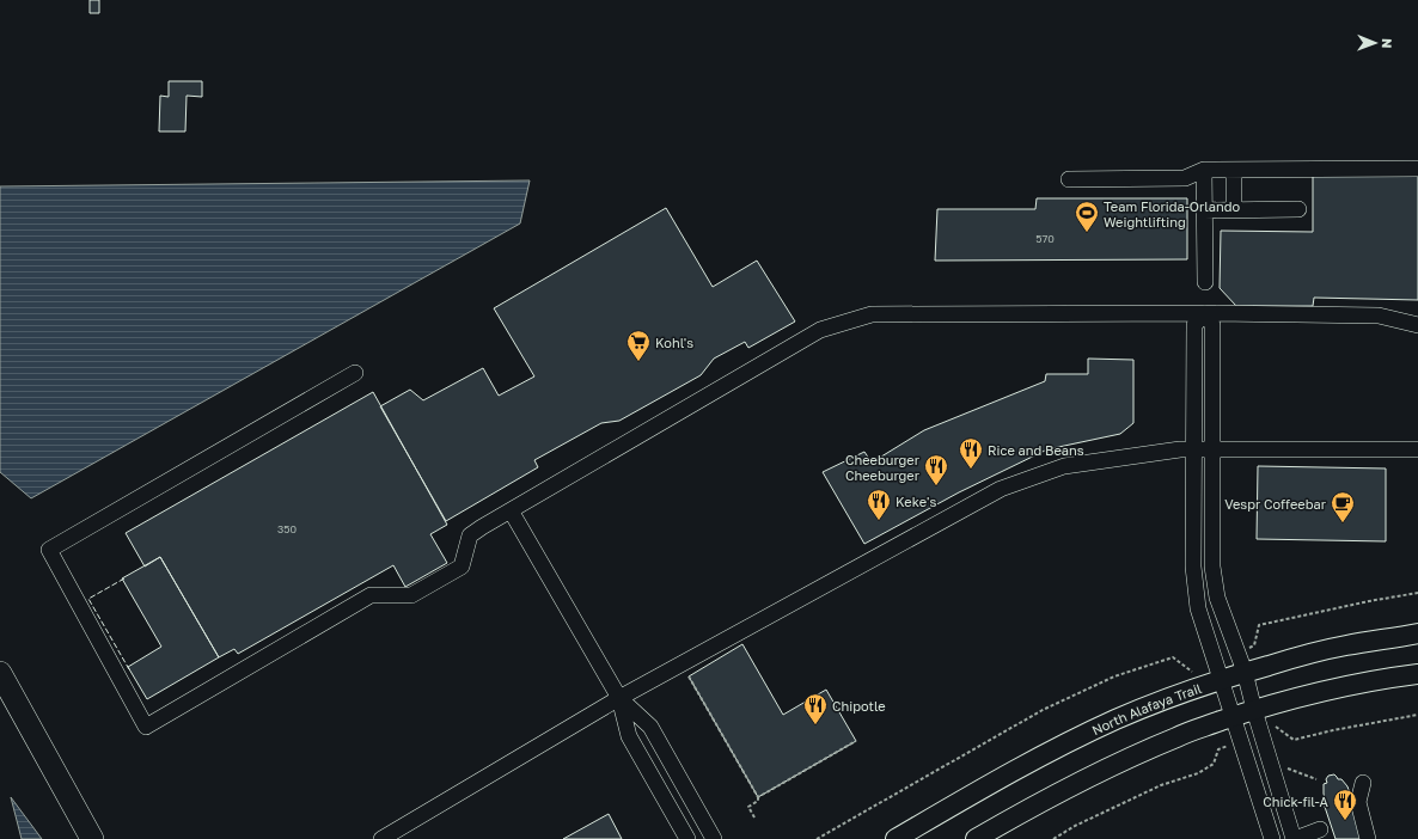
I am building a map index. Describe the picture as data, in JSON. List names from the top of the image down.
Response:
{
  "streets": {
    "main road": ["North Alafaya Trail"]
  },
  "places": {
    "sports": ["Team Florida-Orlando Weightlifting"],
    "supermarket": ["Kohl's"],
    "restaurant": [
      "Rice and Beans",
      "Cheeburger Cheeburger",
      "Keke's",
      "Chipotle",
      "Chick-fil-A"
    ],
    "cafe": ["Vespr Coffeebar"]
  },
  "house_numbers": ["570", "350"],
  "north": "right"
}
